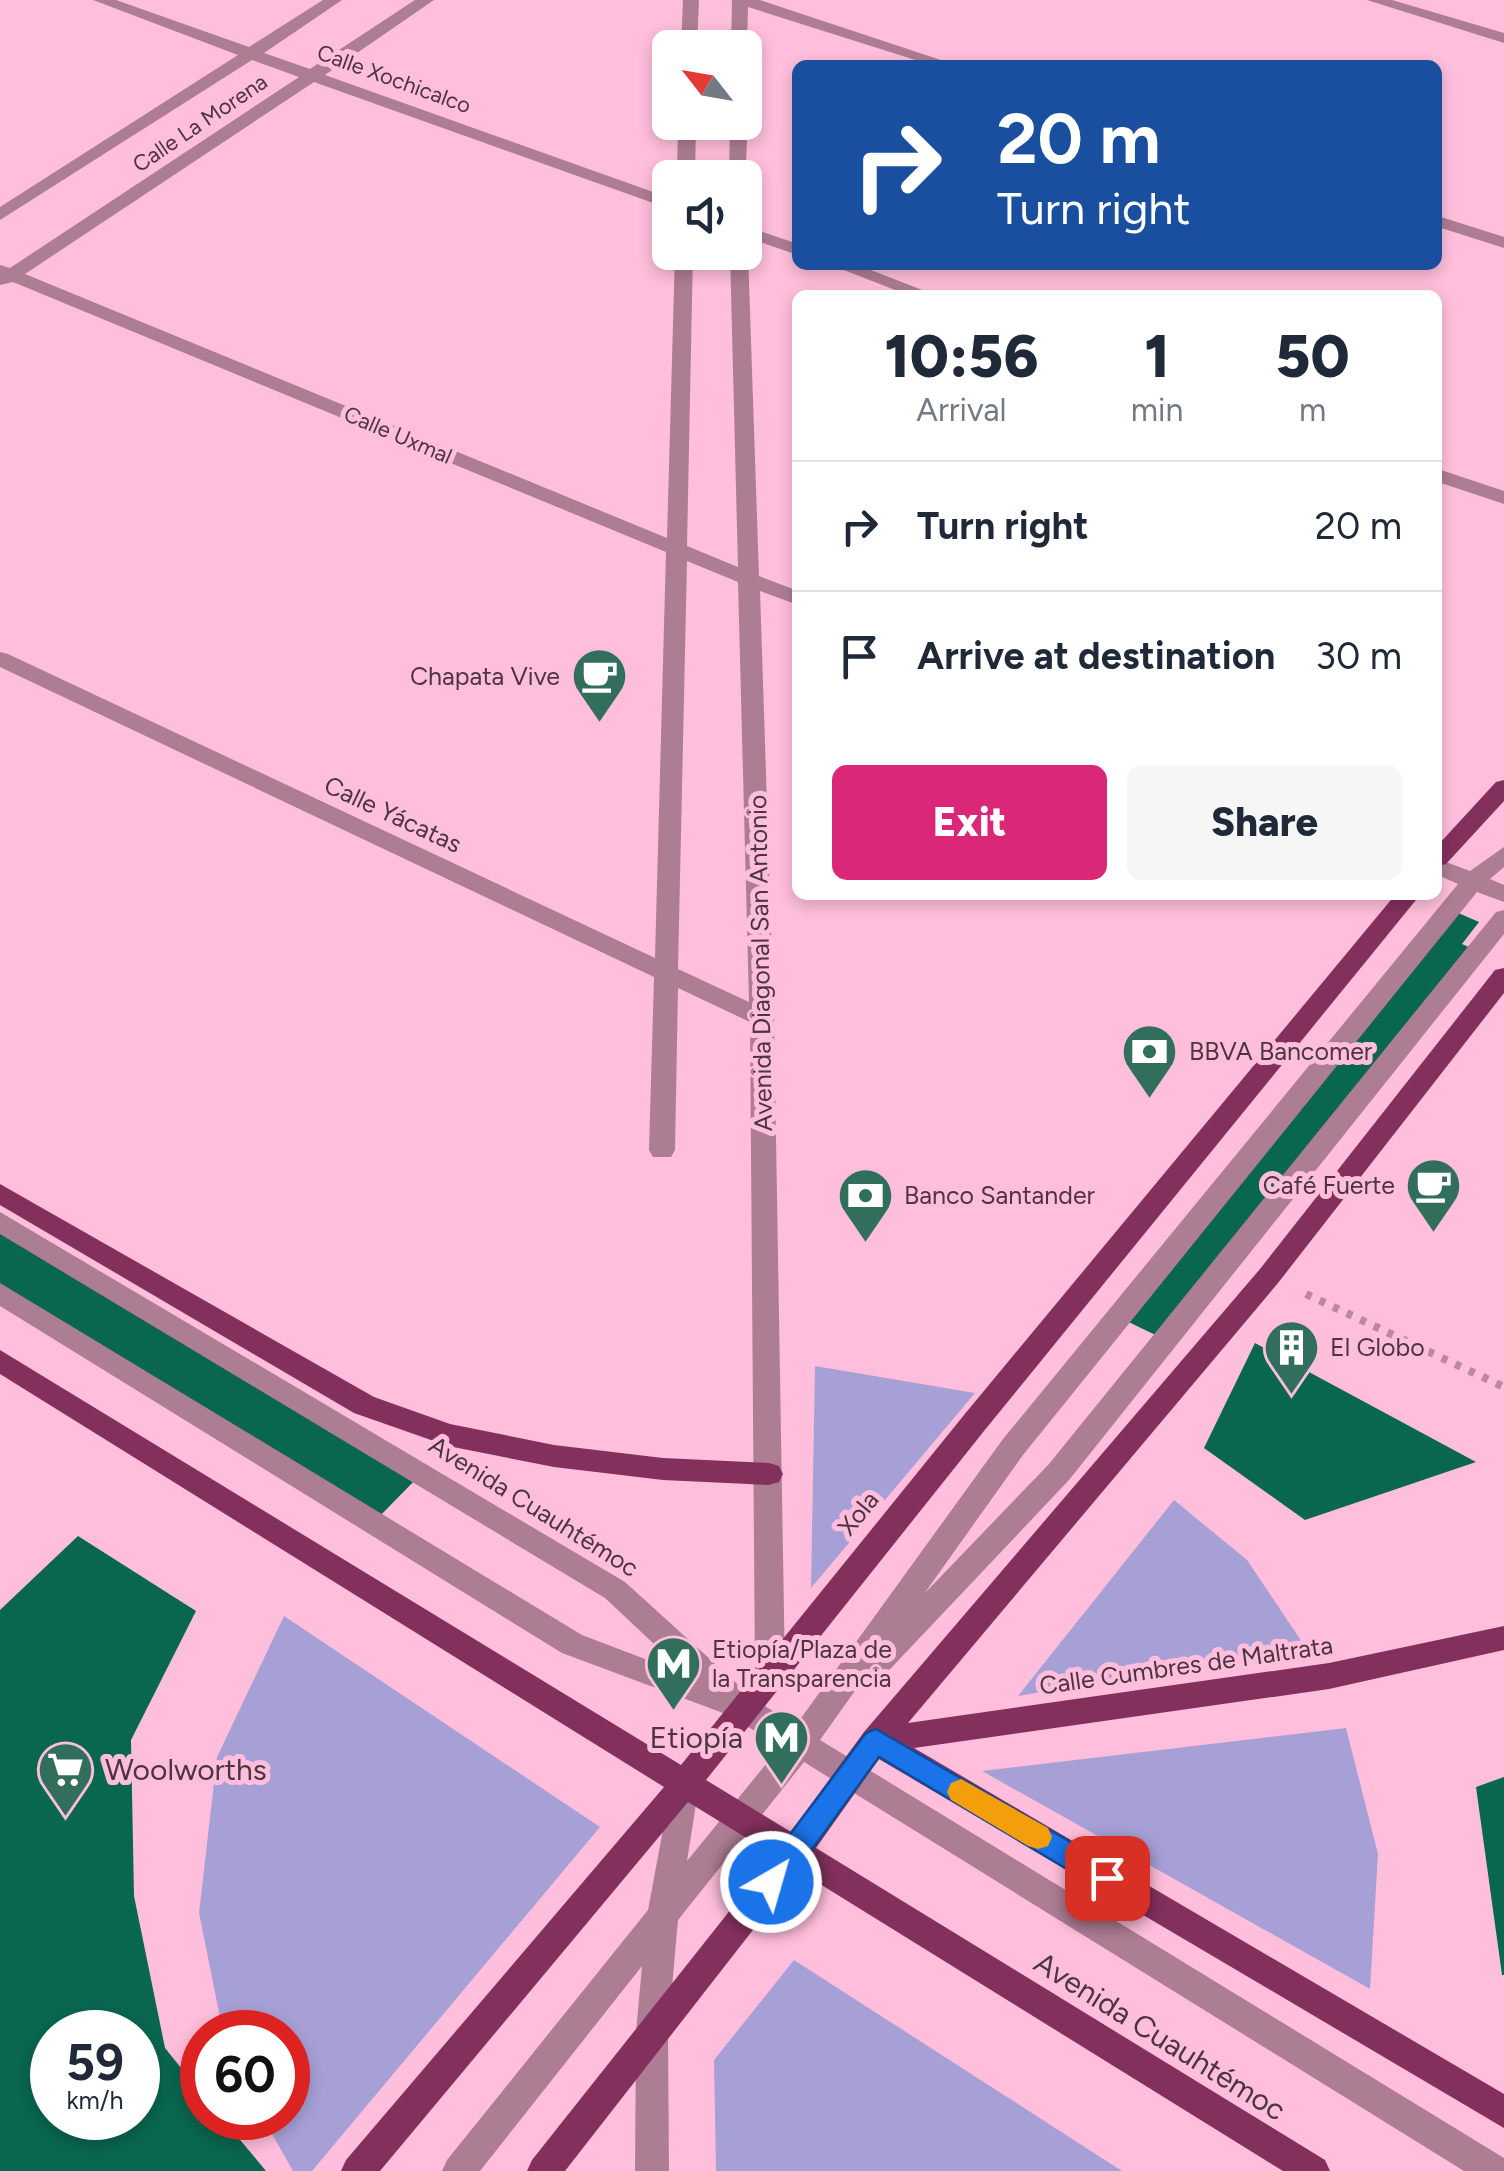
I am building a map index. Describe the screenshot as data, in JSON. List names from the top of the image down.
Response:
{
  "streets": {
    "main road": ["Avenida Cuauhtémoc", "Xola", "Calle Cumbres de Maltrata"],
    "street": [
      "Calle Xochicalco",
      "Calle La Morena",
      "Calle Uxmal",
      "Calle Yácatas",
      "Avenida Diagonal San Antonio"
    ]
  },
  "crossings": [
    ["Calle Xochicalco", "Calle La Morena"],
    ["Calle La Morena", "Calle Uxmal"],
    ["Calle Uxmal", "Avenida Diagonal San Antonio"],
    ["Calle Yácatas", "Avenida Diagonal San Antonio"],
    ["Avenida Diagonal San Antonio", "Avenida Cuauhtémoc"],
    ["Avenida Diagonal San Antonio", "Xola"],
    ["Avenida Cuauhtémoc", "Xola"]
  ],
  "places": {
    "cafe": ["Chapata Vive", "Café Fuerte"],
    "bank": ["BBVA Bancomer", "Banco Santander"],
    "building": ["El Globo"],
    "metro station": ["Etiopía/Plaza de la Transparencia", "Etiopía"],
    "supermarket": ["Woolworths"]
  },
  "north": "top left",
  "page": {
    "turn": ["20 m", "Turn right"],
    "eta": [
      "10:56",
      "Arrival",
      "1",
      "min",
      "50",
      "m"
    ],
    "list": [
      {
        "name": "Turn right",
        "value": "20 m"
      },
      {
        "name": "Arrive at destination",
        "value": "30 m"
      }
    ],
    "buttons": ["Exit", "Share"],
    "speed": "59 km/h",
    "limit": "60"
  }
}
